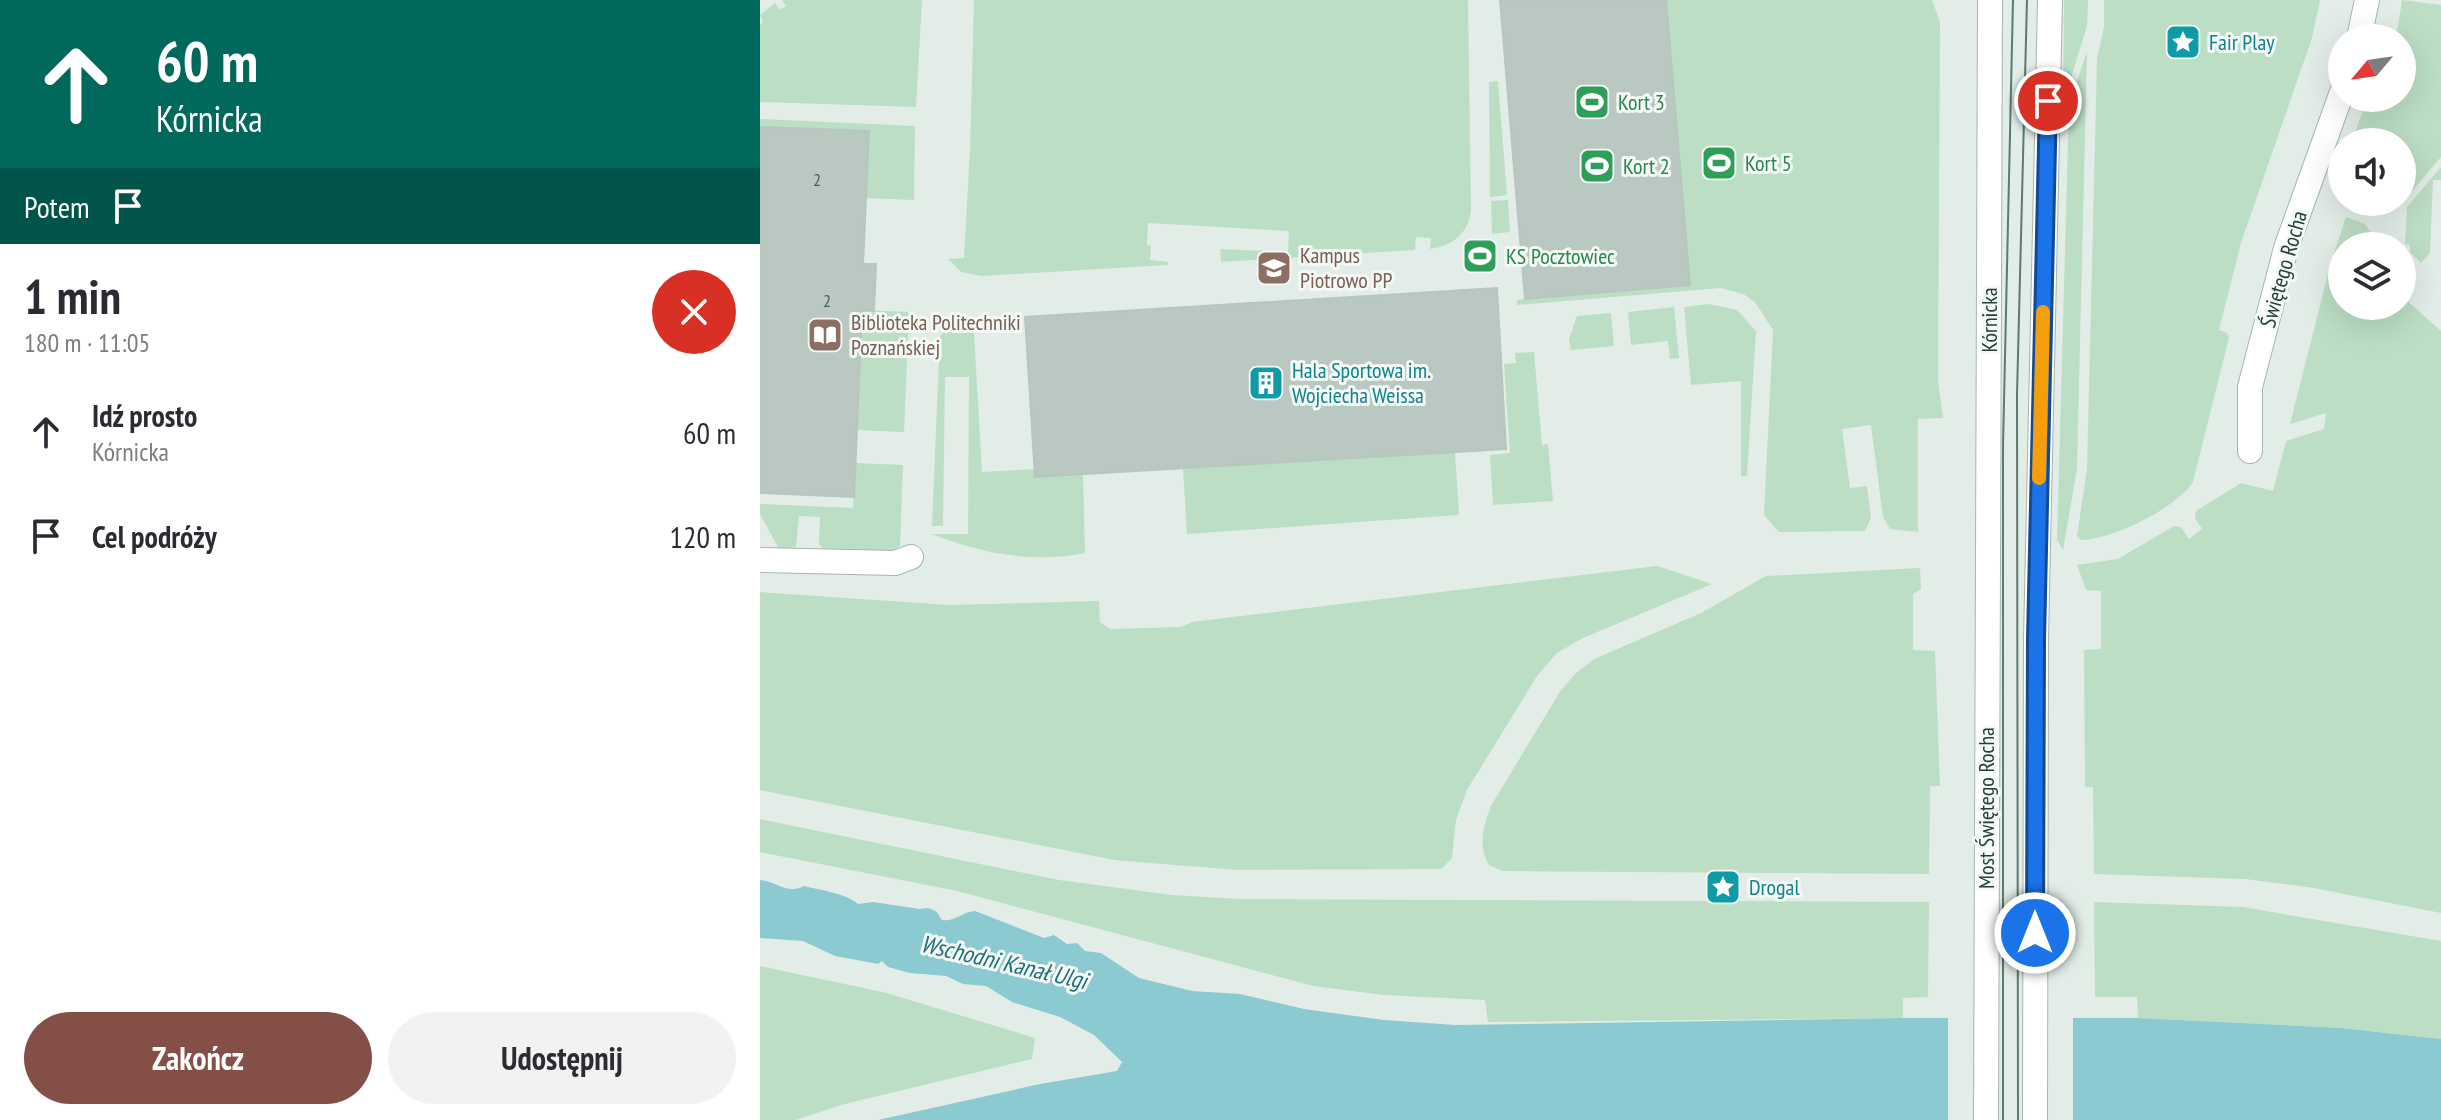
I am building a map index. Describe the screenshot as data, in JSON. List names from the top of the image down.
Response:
{
  "streets": {
    "street": ["Świętego Rocha", "Kórnicka", "Most Świętego Rocha"]
  },
  "crossings": [
    ["Kórnicka", "Most Świętego Rocha"]
  ],
  "water": ["Wschodni Kanał Ulgi"],
  "places": {
    "place": ["Fair Play", "Drogal"],
    "sports": [
      "Kort 3",
      "Kort 5",
      "Kort 2",
      "KS Pocztowiec"
    ],
    "school or university": ["Kampus Piotrowo PP"],
    "library": ["Biblioteka Politechniki Poznańskiej"],
    "building": ["Hala Sportowa im. Wojciecha Weissa"]
  },
  "house_numbers": ["2", "2"],
  "north": "bottom left",
  "page": {
    "turn": ["60 m", "Kórnicka"],
    "then": "Potem",
    "heading": ["1 min", "180 m · 11:05"],
    "list": [
      {
        "name": "Idź prosto",
        "note": "Kórnicka",
        "value": "60 m"
      },
      {
        "name": "Cel podróży",
        "value": "120 m"
      }
    ],
    "buttons": ["Zakończ", "Udostępnij"]
  }
}
